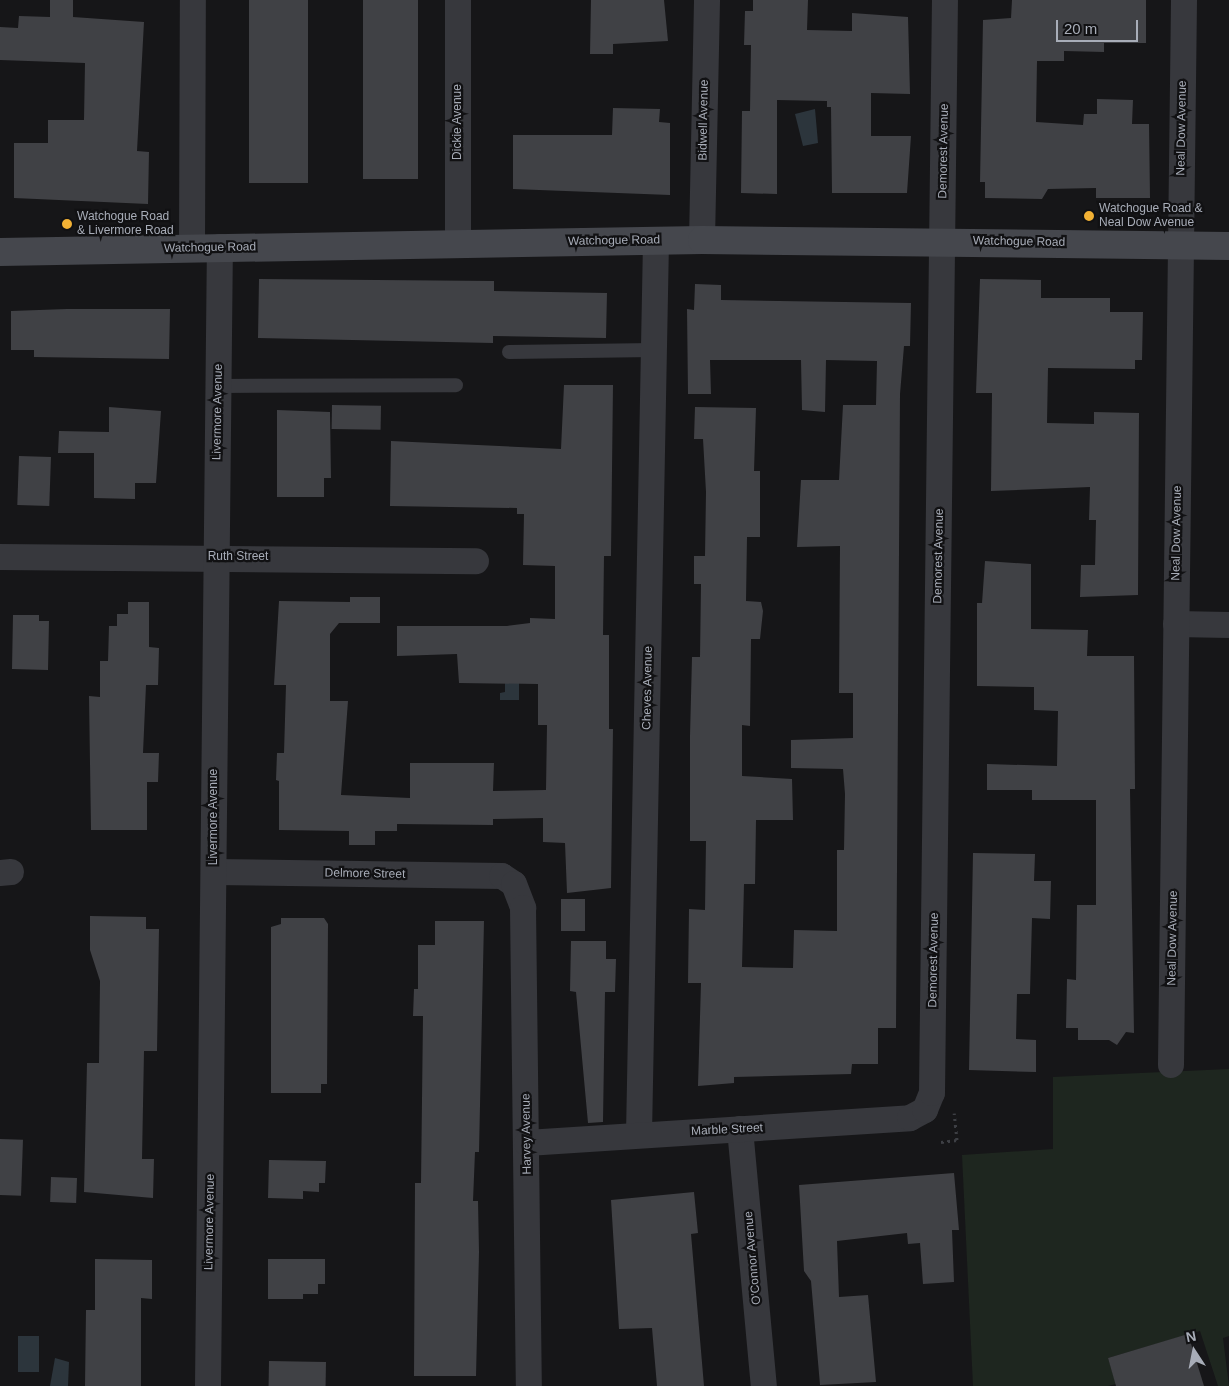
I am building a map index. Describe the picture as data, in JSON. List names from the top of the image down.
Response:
{
  "streets": {
    "street": [
      "Bidwell Avenue",
      "Dickie Avenue",
      "Neal Dow Avenue",
      "Demorest Avenue",
      "Watchogue Road",
      "Livermore Avenue",
      "Ruth Street",
      "Cheves Avenue",
      "Delmore Street",
      "Marble Street",
      "Harvey Avenue",
      "O'Connor Avenue"
    ]
  },
  "crossings": [
    ["Bidwell Avenue", "Watchogue Road"],
    ["Dickie Avenue", "Watchogue Road"],
    ["Neal Dow Avenue", "Watchogue Road"],
    ["Demorest Avenue", "Watchogue Road"],
    ["Demorest Avenue", "Marble Street"],
    ["Watchogue Road", "Livermore Avenue"],
    ["Watchogue Road", "Cheves Avenue"],
    ["Livermore Avenue", "Ruth Street"],
    ["Livermore Avenue", "Delmore Street"],
    ["Cheves Avenue", "Marble Street"],
    ["Delmore Street", "Harvey Avenue"],
    ["Marble Street", "Harvey Avenue"],
    ["Marble Street", "O'Connor Avenue"]
  ],
  "places": ["Watchogue Road & Neal Dow Avenue", "Watchogue Road & Livermore Road"],
  "scale_bar": "20 m",
  "north": "top"
}
